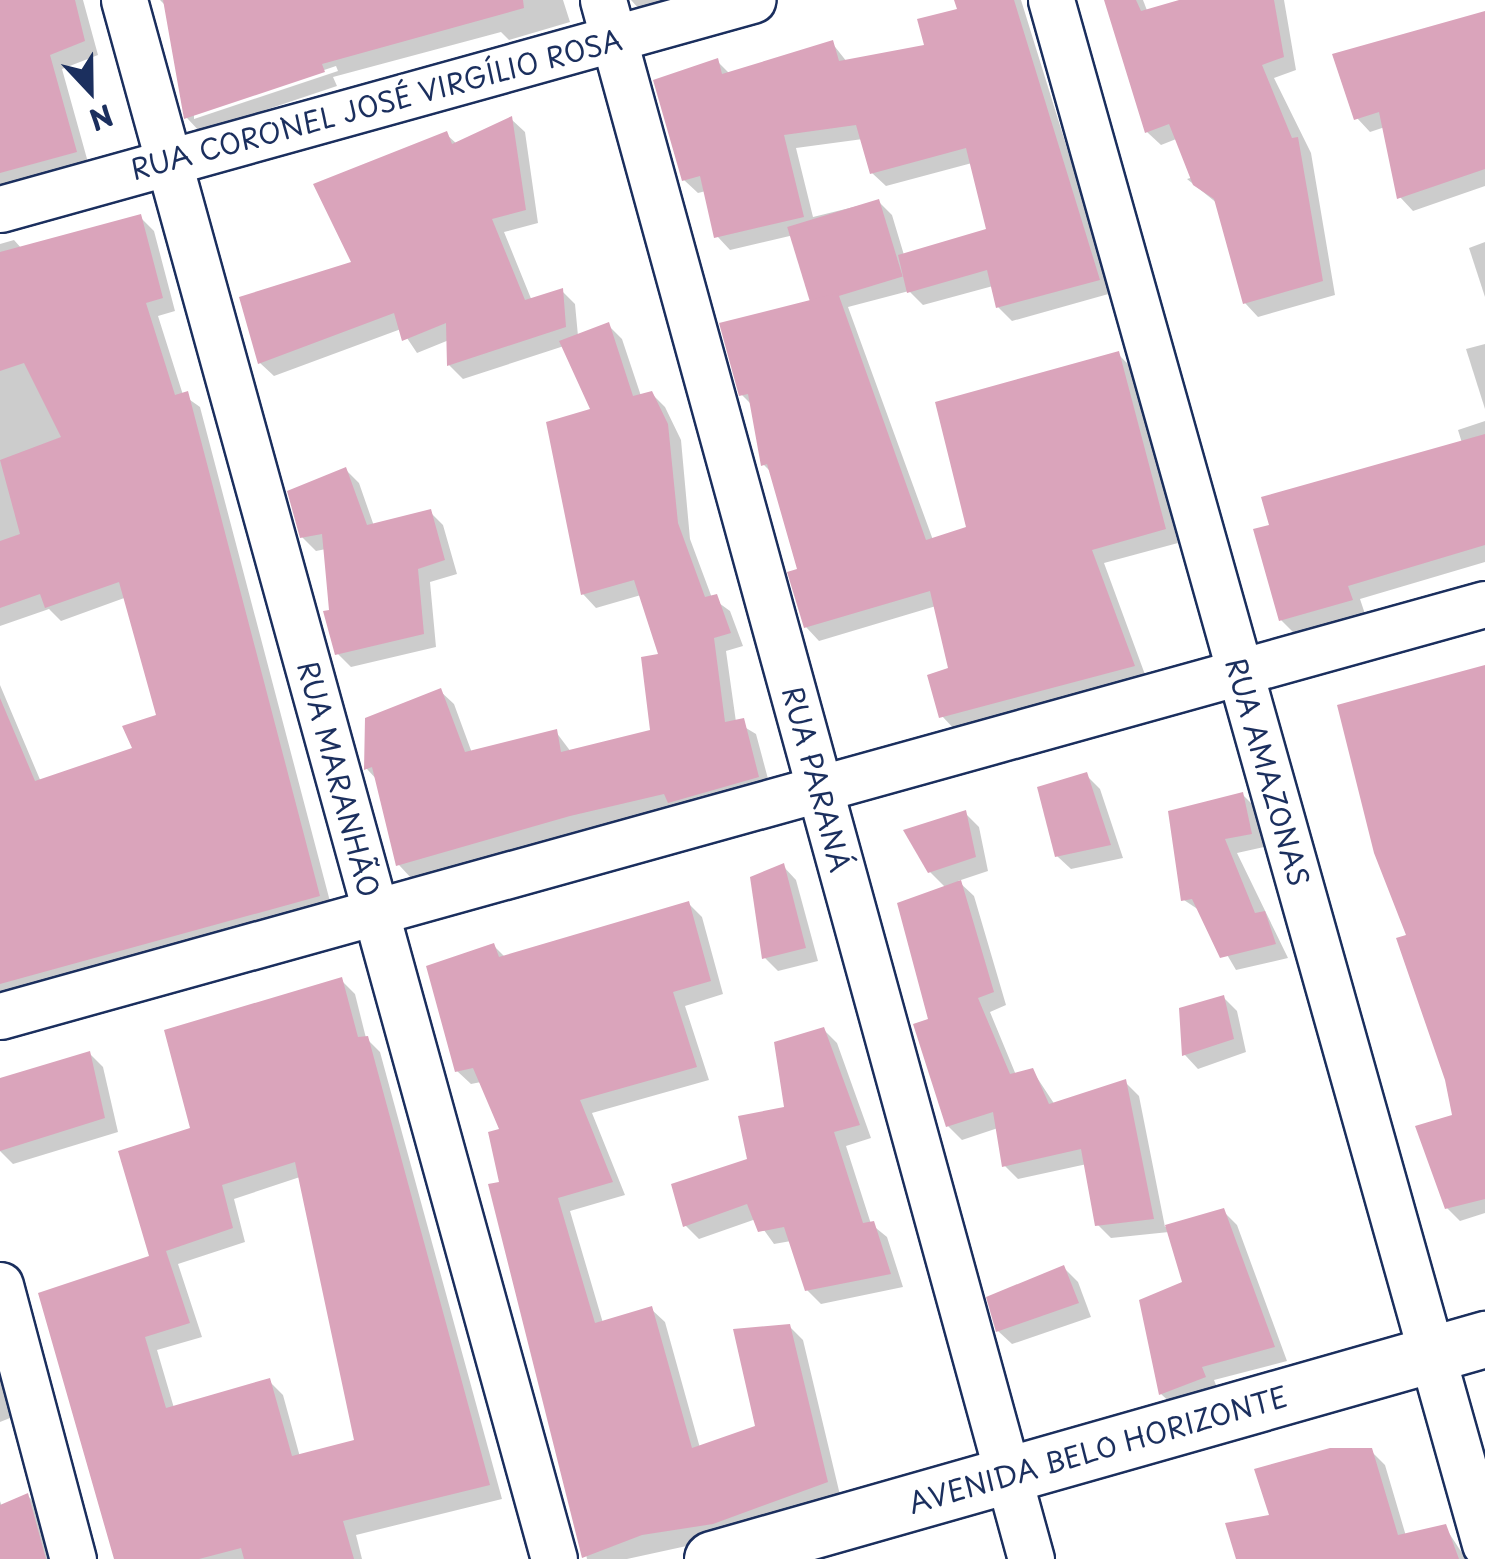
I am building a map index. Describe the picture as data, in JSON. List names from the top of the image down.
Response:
{
  "streets": {
    "street": [
      "RUA CORONEL JOSÉ VIRGÍLIO ROSA",
      "RUA AMAZONAS",
      "RUA MARANHÃO",
      "RUA PARANÁ",
      "AVENIDA BELO HORIZONTE"
    ]
  },
  "crossings": [
    ["RUA CORONEL JOSÉ VIRGÍLIO ROSA", "RUA MARANHÃO"],
    ["RUA CORONEL JOSÉ VIRGÍLIO ROSA", "RUA PARANÁ"],
    ["RUA AMAZONAS", "AVENIDA BELO HORIZONTE"],
    ["RUA PARANÁ", "AVENIDA BELO HORIZONTE"]
  ],
  "north": "bottom"
}
